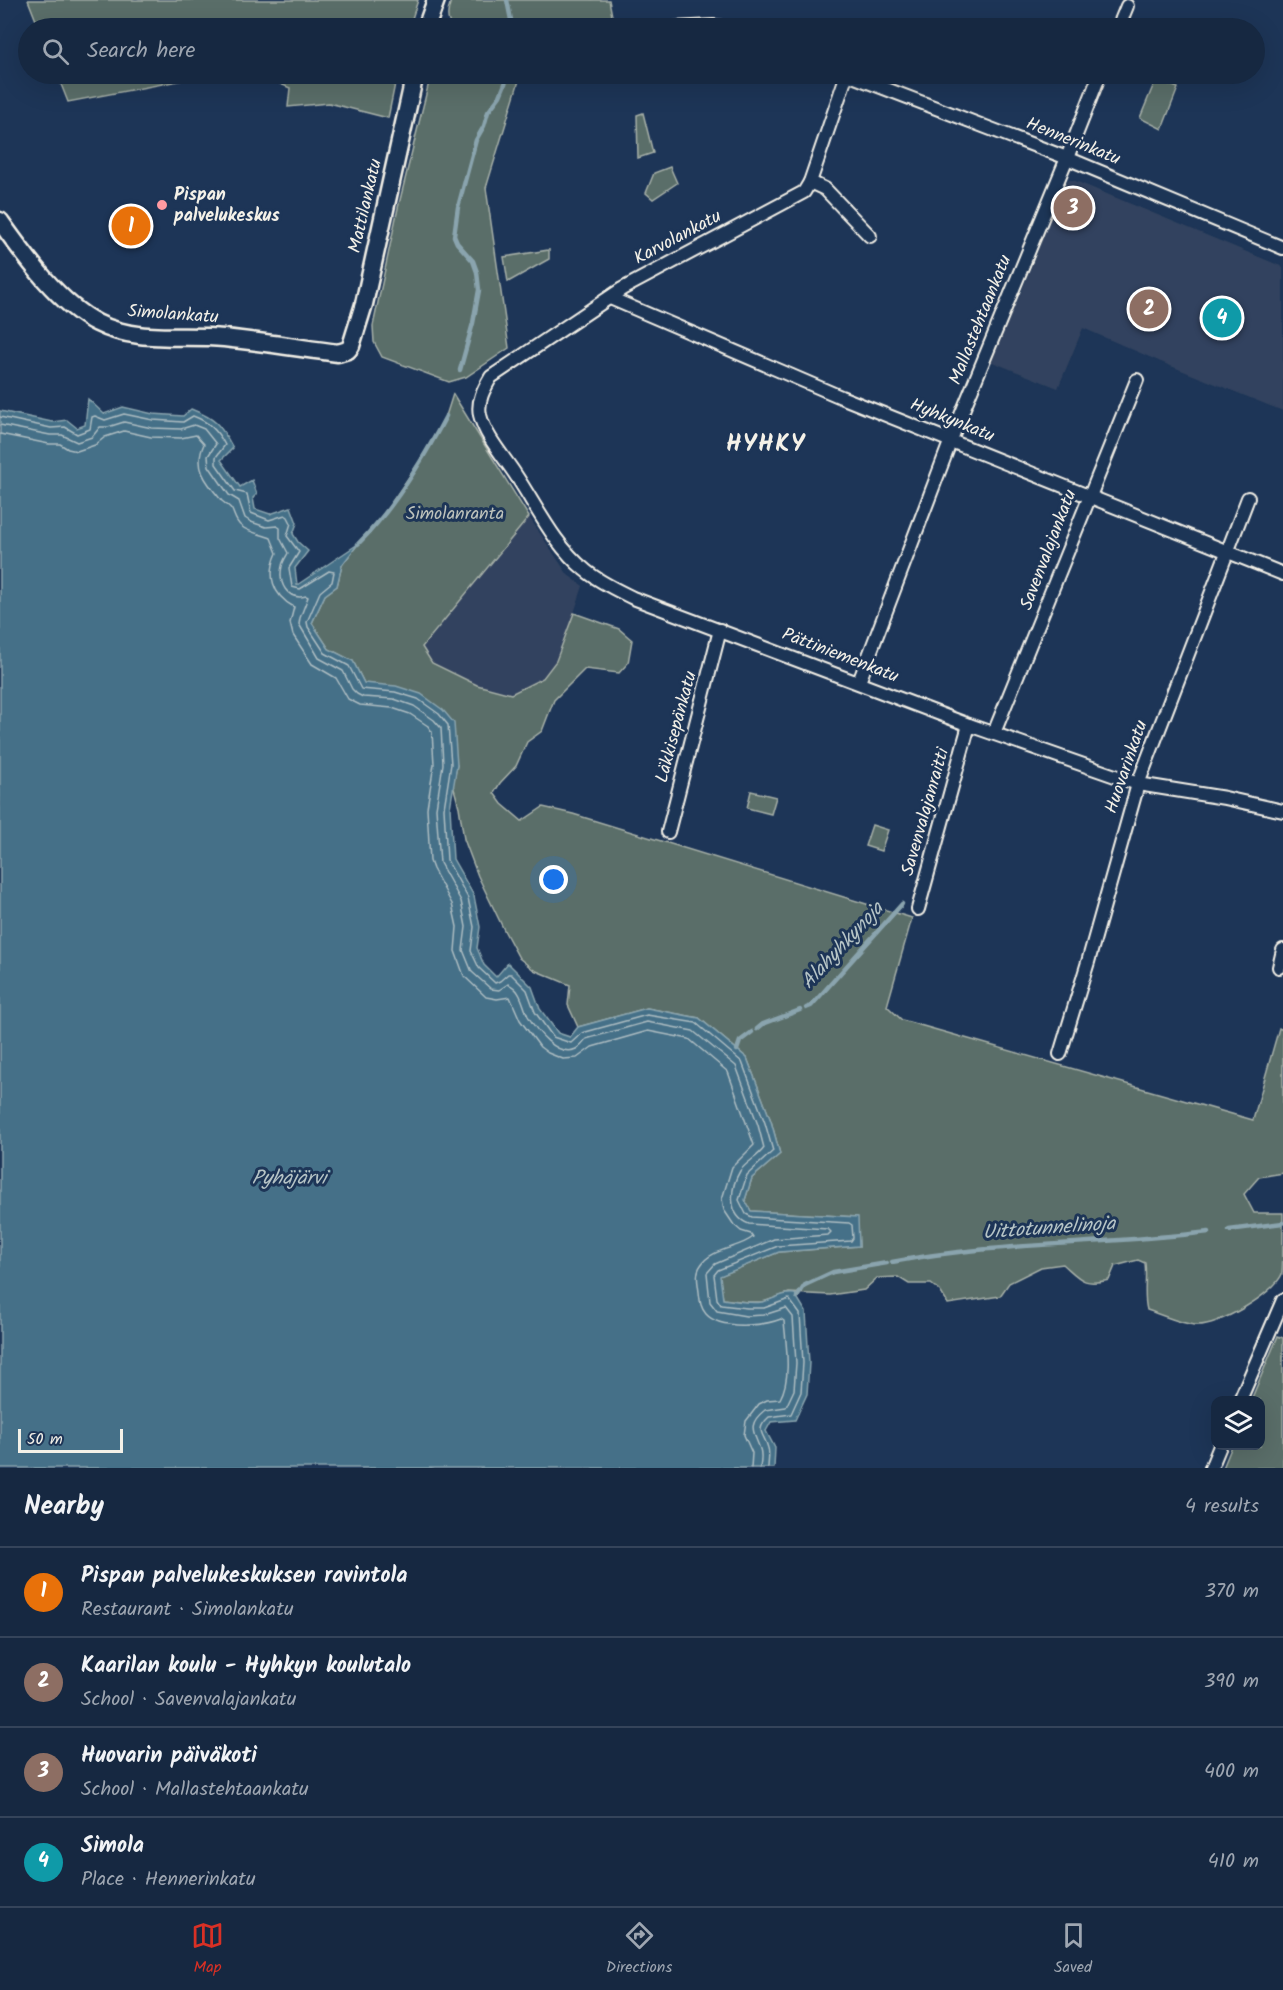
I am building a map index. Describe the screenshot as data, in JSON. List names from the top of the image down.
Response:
{
  "streets": {
    "street": [
      "Hennerinkatu",
      "Mattilankatu",
      "Karvolankatu",
      "Simolankatu",
      "Mallastehtaankatu",
      "Hyhkynkatu",
      "Savenvalajankatu",
      "Pättiniemenkatu",
      "Läkkisepänkatu",
      "Huovarinkatu",
      "Savenvalajanraitti"
    ]
  },
  "crossings": [
    ["Hennerinkatu", "Mallastehtaankatu"],
    ["Mattilankatu", "Simolankatu"],
    ["Karvolankatu", "Hyhkynkatu"],
    ["Karvolankatu", "Pättiniemenkatu"],
    ["Mallastehtaankatu", "Hyhkynkatu"],
    ["Mallastehtaankatu", "Pättiniemenkatu"],
    ["Hyhkynkatu", "Savenvalajankatu"],
    ["Hyhkynkatu", "Huovarinkatu"],
    ["Savenvalajankatu", "Pättiniemenkatu"],
    ["Pättiniemenkatu", "Läkkisepänkatu"],
    ["Pättiniemenkatu", "Huovarinkatu"],
    ["Pättiniemenkatu", "Savenvalajanraitti"]
  ],
  "districts": ["HYHKY"],
  "water": ["Alahyhkynoja", "Pyhäjärvi", "Uittotunnelinoja"],
  "parks": ["Simolanranta"],
  "places": ["Pispan palvelukeskus"],
  "scale_bar": "50 m",
  "page": {
    "search": "Search here",
    "pins": [
      "3",
      "1",
      "2",
      "4"
    ],
    "scale": "50 m",
    "heading": ["Nearby", "4 results"],
    "list": [
      {
        "mark": "1",
        "name": "Pispan palvelukeskuksen ravintola",
        "note": "Restaurant · Simolankatu",
        "value": "370 m"
      },
      {
        "mark": "2",
        "name": "Kaarilan koulu - Hyhkyn koulutalo",
        "note": "School · Savenvalajankatu",
        "value": "390 m"
      },
      {
        "mark": "3",
        "name": "Huovarin päiväkoti",
        "note": "School · Mallastehtaankatu",
        "value": "400 m"
      },
      {
        "mark": "4",
        "name": "Simola",
        "note": "Place · Hennerinkatu",
        "value": "410 m"
      }
    ],
    "nav": ["Map", "Directions", "Saved"]
  }
}
